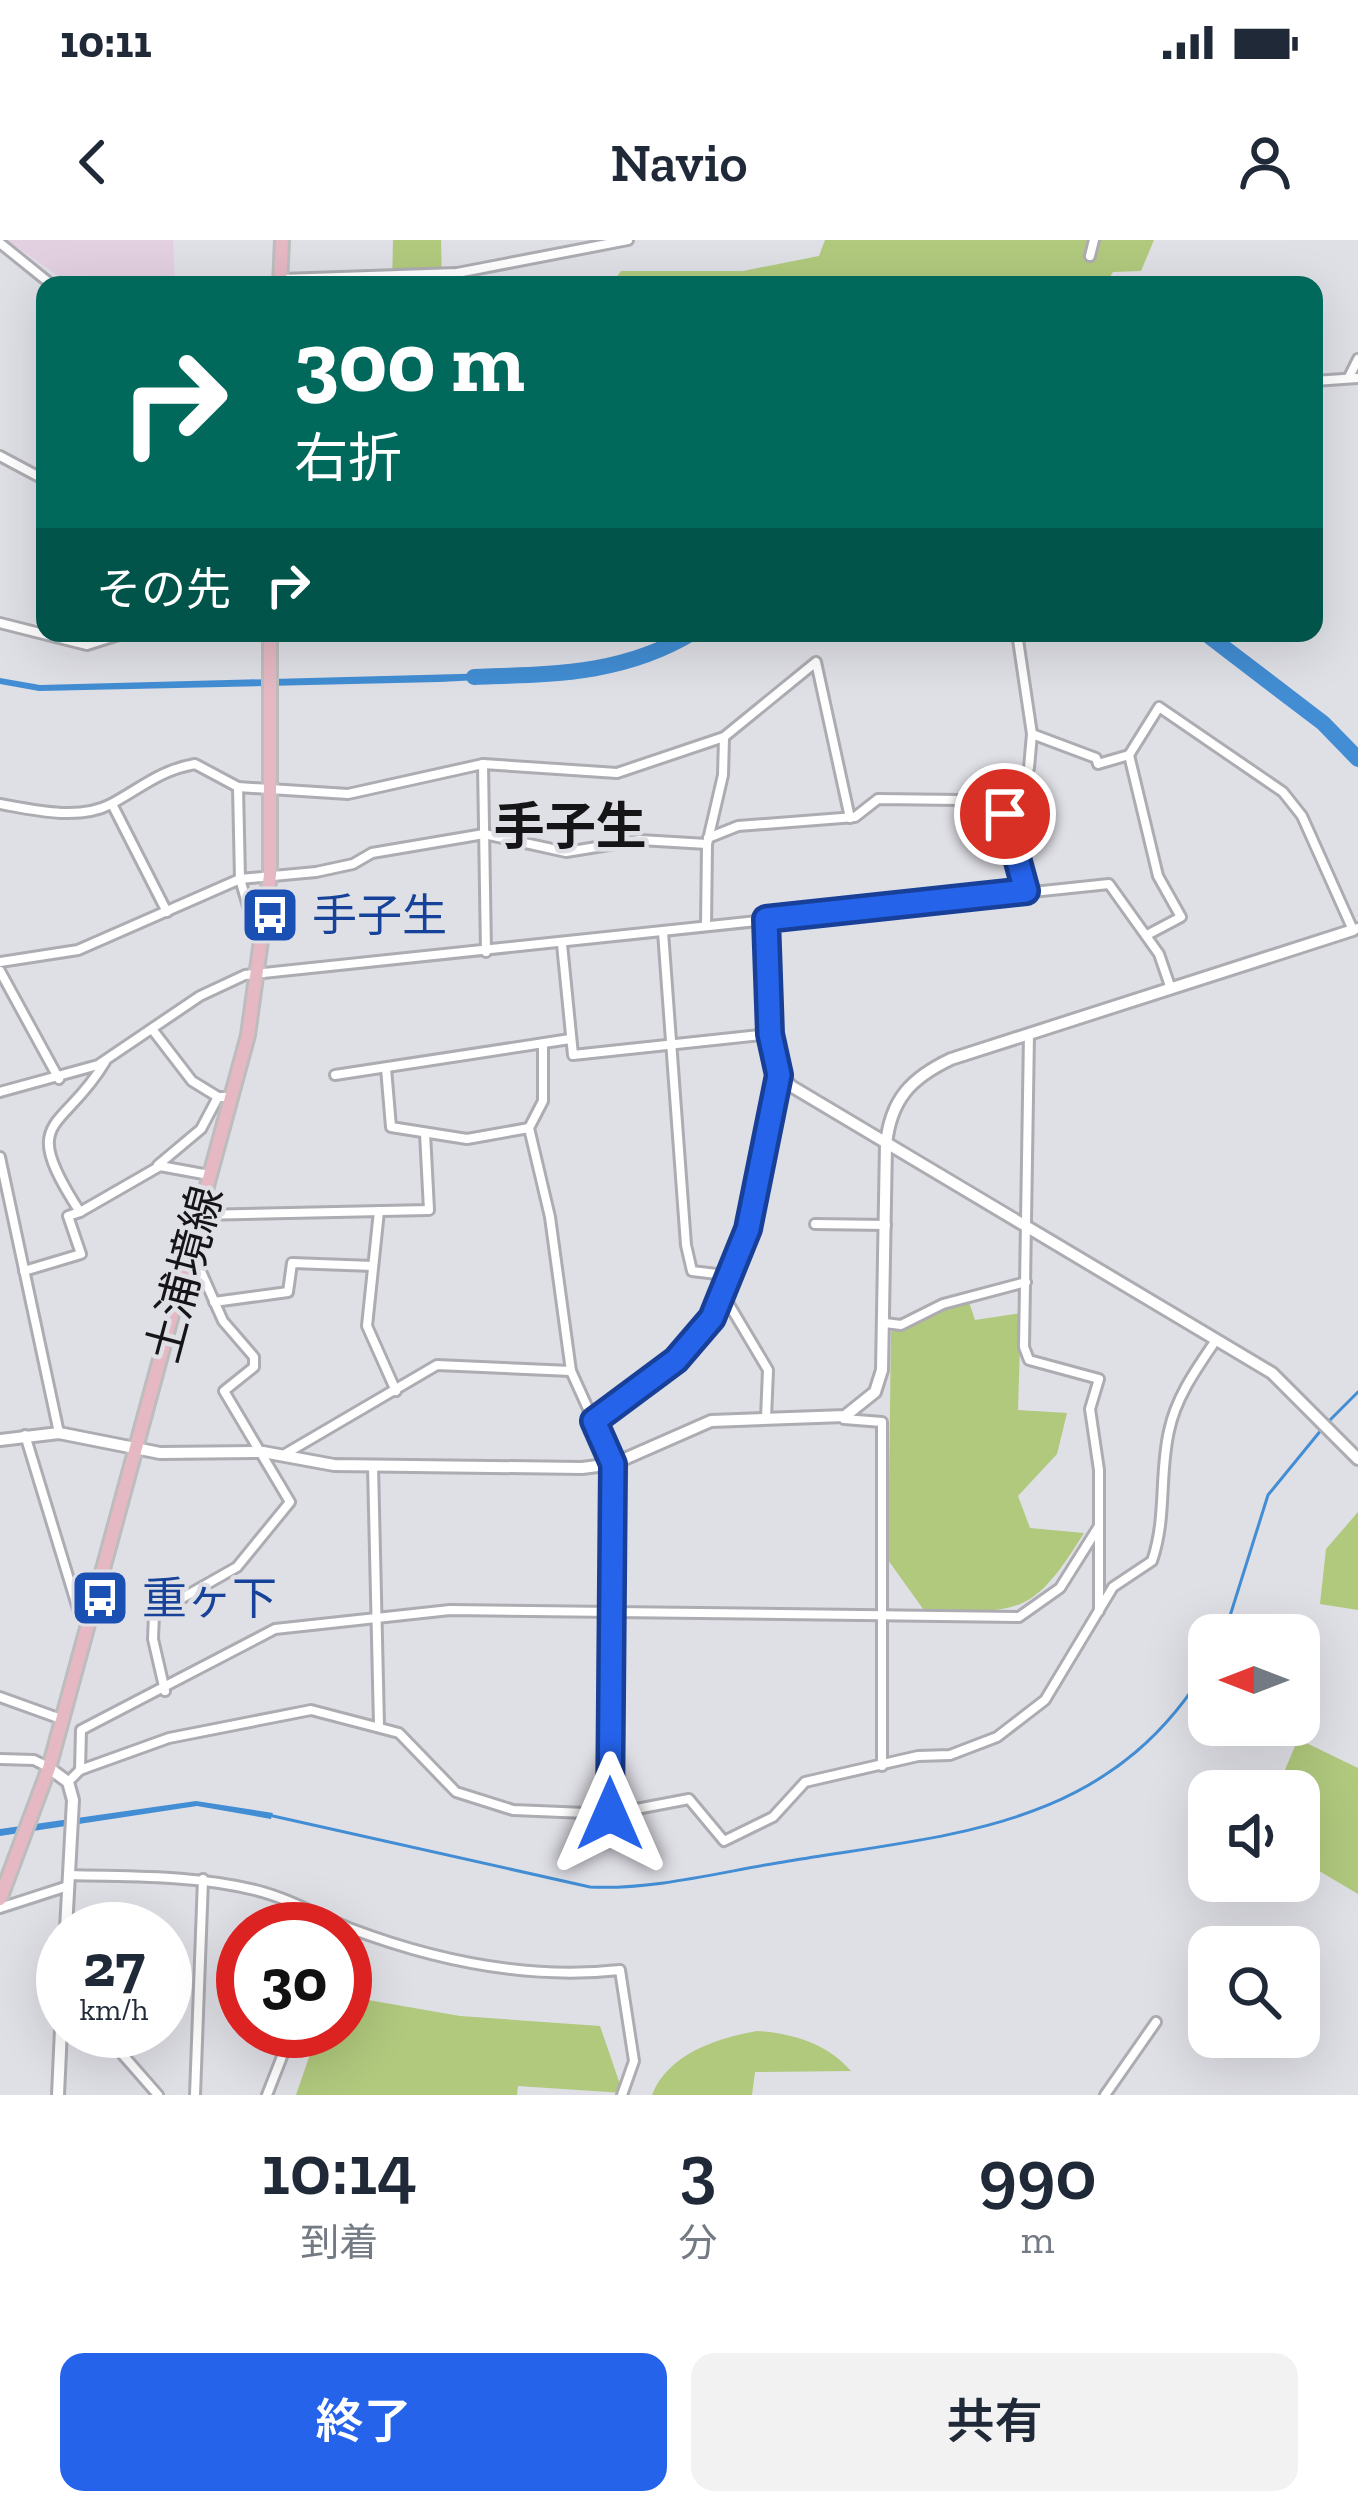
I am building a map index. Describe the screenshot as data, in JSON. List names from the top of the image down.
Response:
{
  "streets": {
    "main road": ["土浦境線"]
  },
  "districts": ["手子生"],
  "places": {
    "bus stop": ["手子生", "重ヶ下"]
  },
  "north": "left",
  "page": {
    "status": "10:11",
    "header": "Navio",
    "turn": ["300 m", "右折"],
    "then": "その先",
    "speed": "27 km/h",
    "limit": "30",
    "eta": [
      "10:14",
      "到着",
      "3",
      "分",
      "990",
      "m"
    ],
    "buttons": ["終了", "共有"]
  }
}
